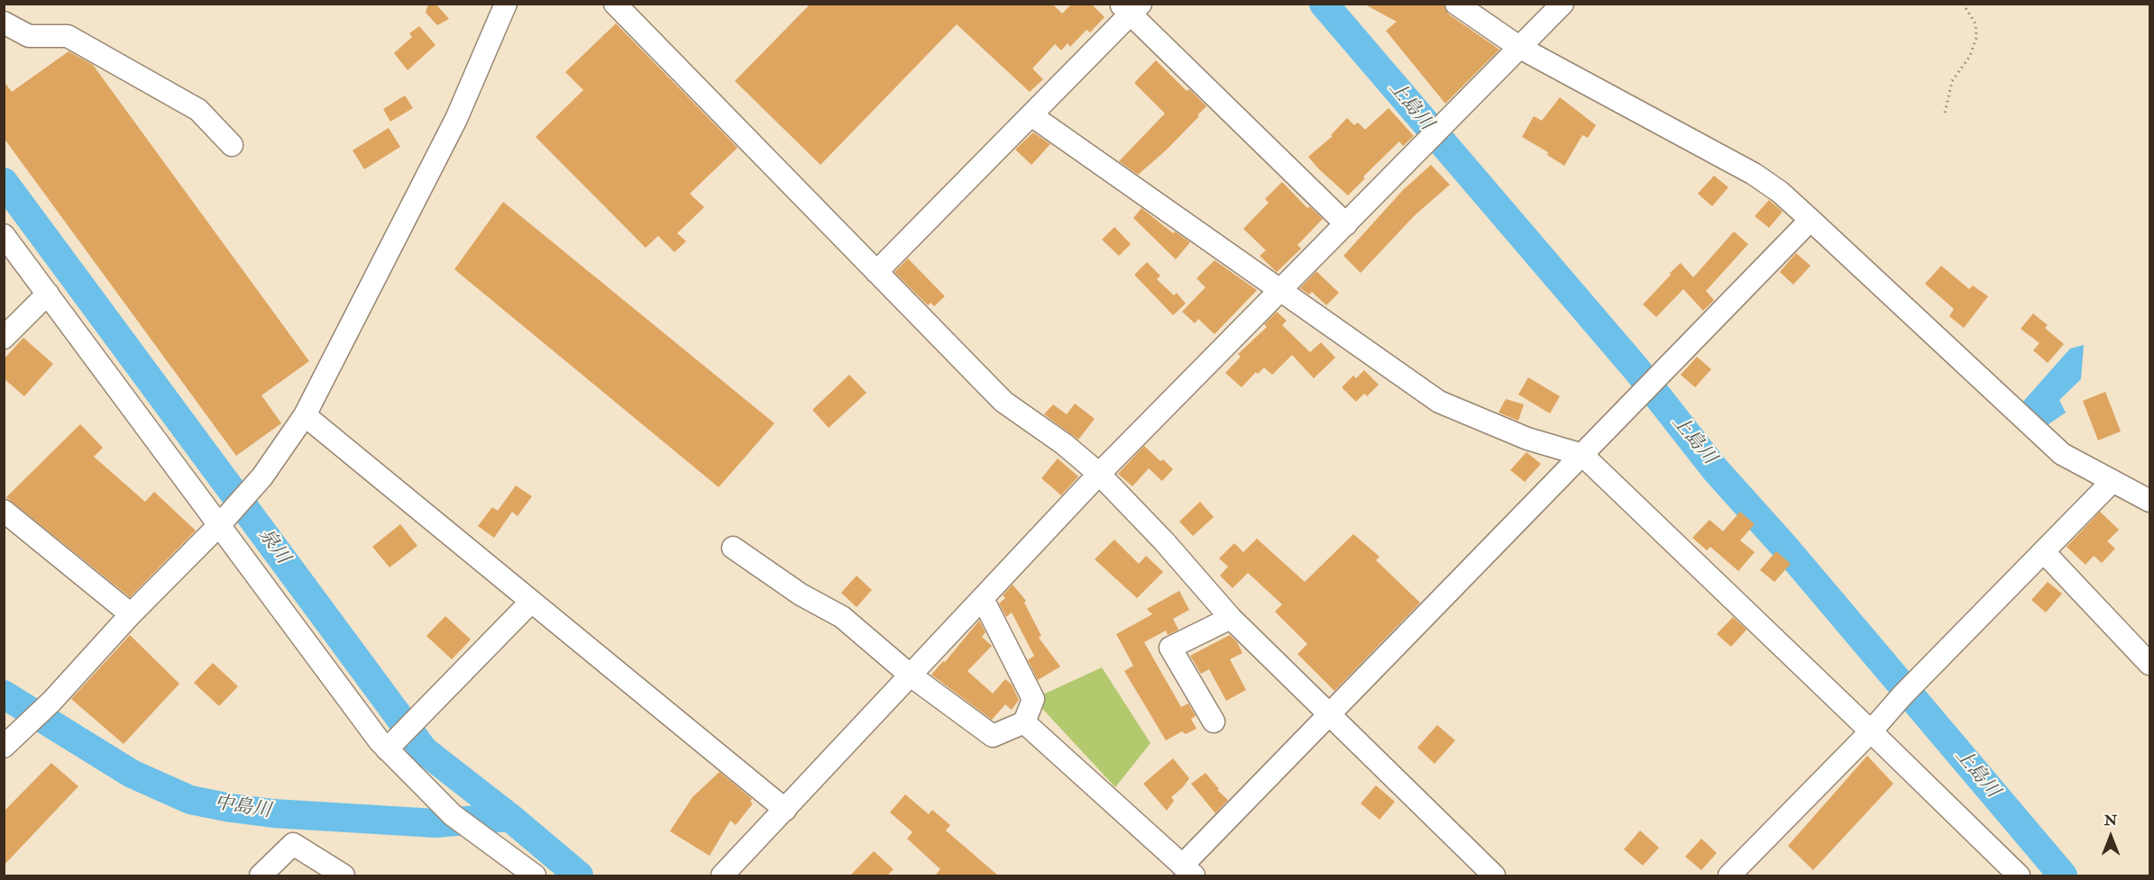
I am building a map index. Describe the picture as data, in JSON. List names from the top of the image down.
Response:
{
  "water": ["上島川", "泉川", "中島川"],
  "north": "top"
}
